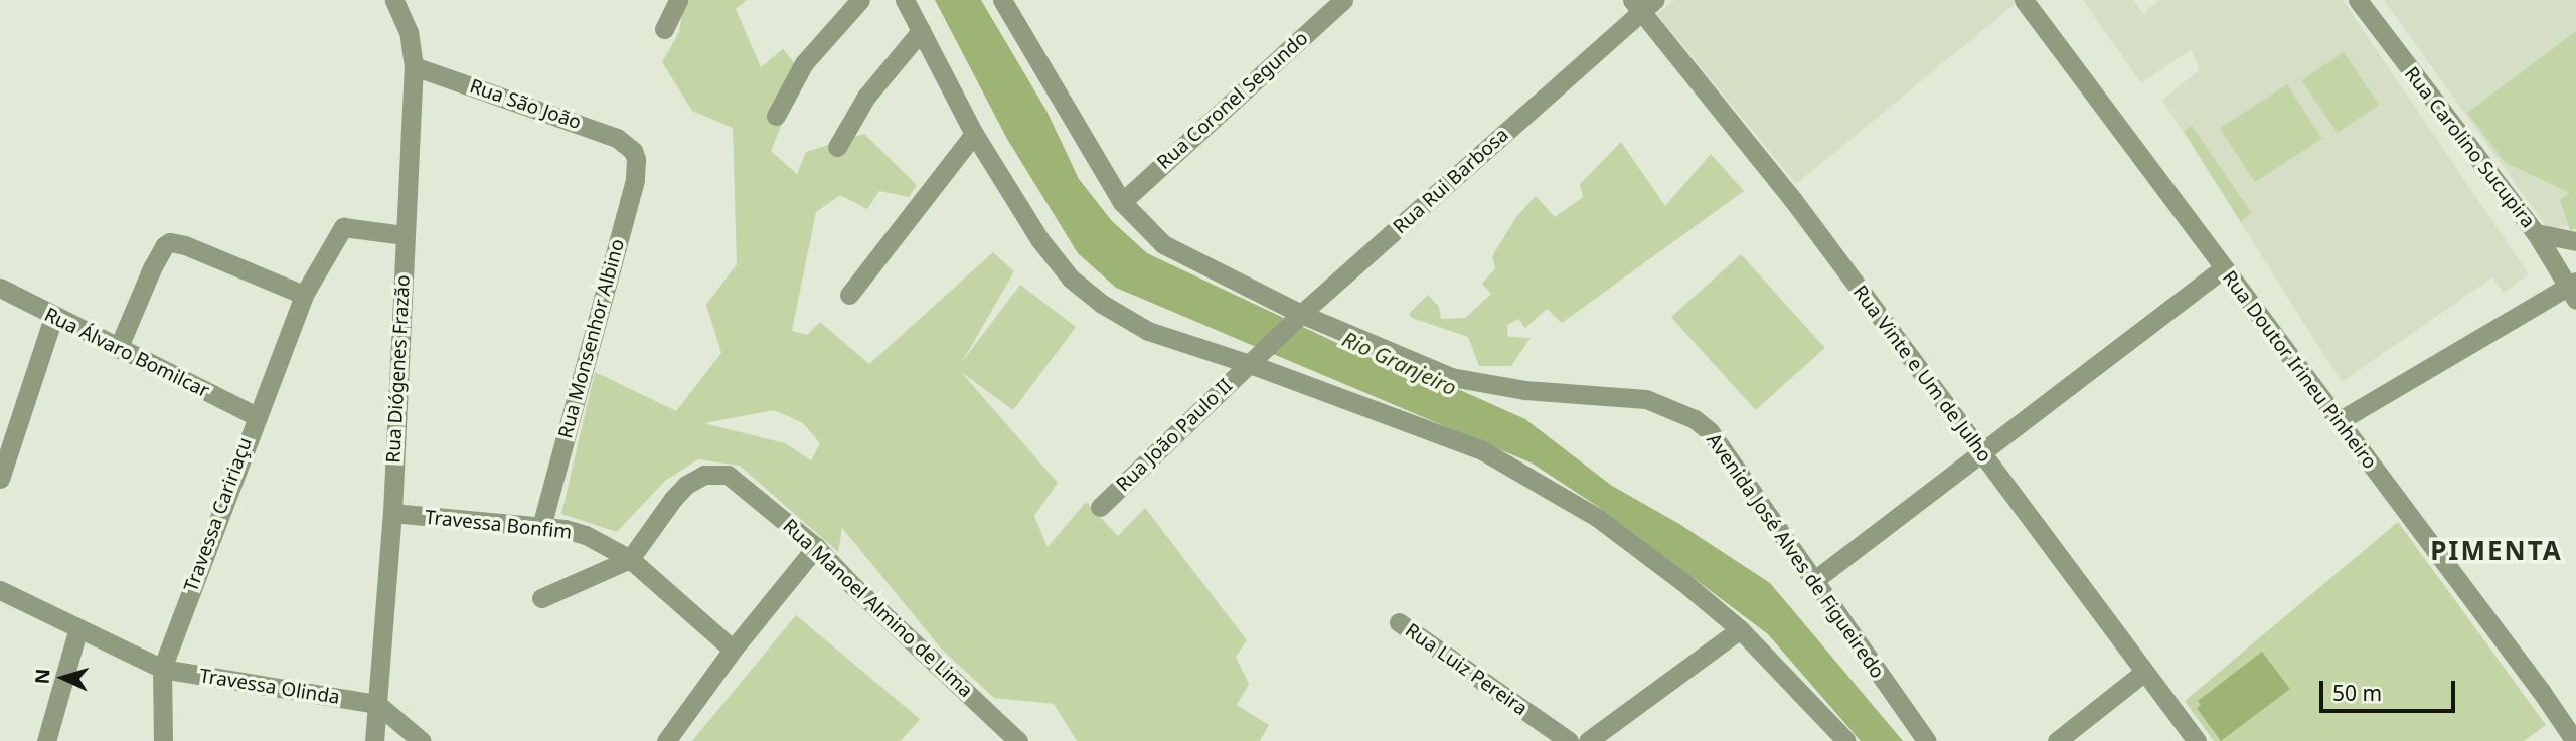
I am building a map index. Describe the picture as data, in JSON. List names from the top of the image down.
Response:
{
  "streets": {
    "street": [
      "Rua Coronel Segundo",
      "Rua São João",
      "Rua Carolino Sucupira",
      "Rua Rui Barbosa",
      "Rua Monsenhor Albino",
      "Rua Álvaro Bomilcar",
      "Rua Diógenes Frazão",
      "Rua Doutor Irineu Pinheiro",
      "Rua Vinte e Um de Julho",
      "Rua João Paulo II",
      "Travessa Caririaçu",
      "Travessa Bonfim",
      "Avenida José Alves de Figueiredo",
      "Rua Manoel Almino de Lima",
      "Rua Luiz Pereira",
      "Travessa Olinda"
    ]
  },
  "crossings": [
    ["Rua Coronel Segundo", "Avenida José Alves de Figueiredo"],
    ["Rua São João", "Rua Monsenhor Albino"],
    ["Rua São João", "Rua Diógenes Frazão"],
    ["Rua Rui Barbosa", "Rua Vinte e Um de Julho"],
    ["Rua Rui Barbosa", "Rua João Paulo II"],
    ["Rua Rui Barbosa", "Avenida José Alves de Figueiredo"],
    ["Rua Monsenhor Albino", "Travessa Bonfim"],
    ["Rua Álvaro Bomilcar", "Travessa Caririaçu"],
    ["Rua Diógenes Frazão", "Travessa Caririaçu"],
    ["Rua Diógenes Frazão", "Travessa Bonfim"],
    ["Rua Diógenes Frazão", "Travessa Olinda"],
    ["Travessa Caririaçu", "Travessa Olinda"],
    ["Travessa Bonfim", "Rua Manoel Almino de Lima"]
  ],
  "districts": ["PIMENTA"],
  "water": ["Rio Granjeiro"],
  "scale_bar": "50 m",
  "north": "left"
}
